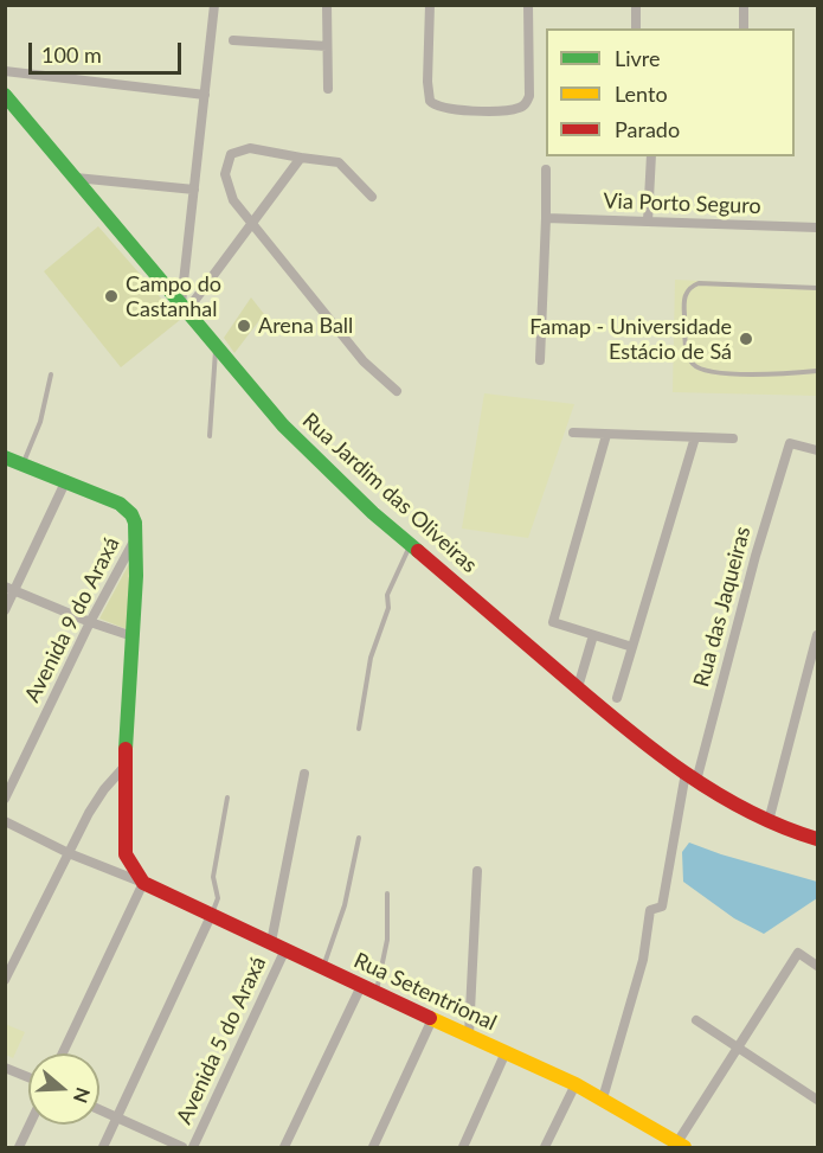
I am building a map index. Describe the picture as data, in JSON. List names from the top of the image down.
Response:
{
  "streets": {
    "street": [
      "Via Porto Seguro",
      "Rua Jardim das Oliveiras",
      "Rua das Jaqueiras",
      "Avenida 9 do Araxá",
      "Rua Setentrional",
      "Avenida 5 do Araxá"
    ]
  },
  "crossings": [
    ["Rua Jardim das Oliveiras", "Rua das Jaqueiras"],
    ["Rua das Jaqueiras", "Rua Setentrional"],
    ["Rua Setentrional", "Avenida 5 do Araxá"]
  ],
  "places": ["Campo do Castanhal", "Arena Ball", "Famap - Universidade Estácio de Sá"],
  "legend": ["Livre", "Lento", "Parado"],
  "scale_bar": "100 m",
  "north": "right"
}
